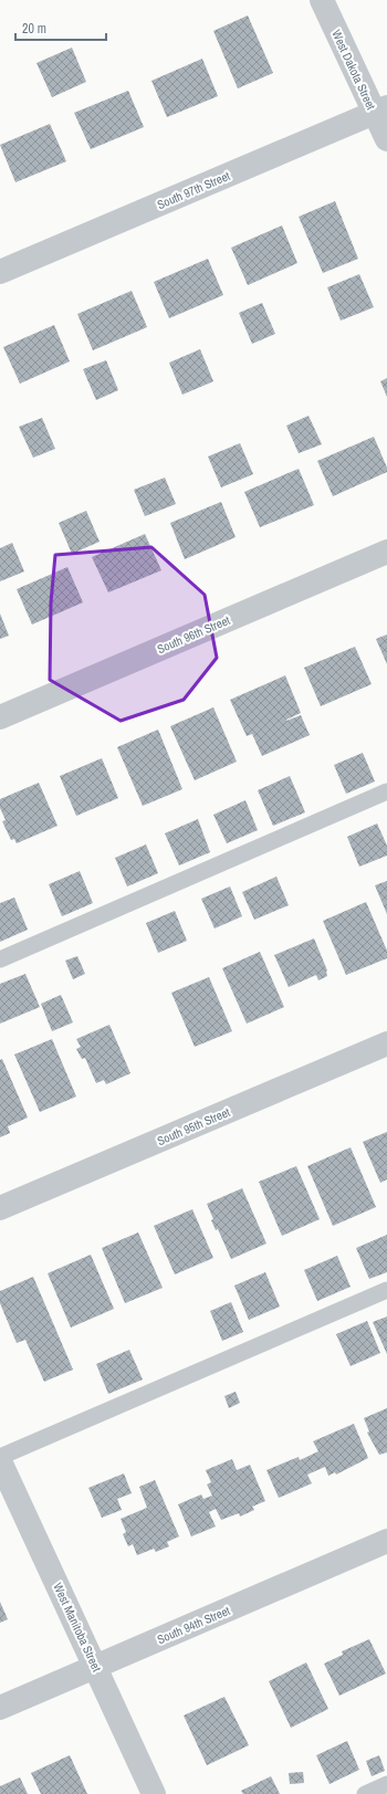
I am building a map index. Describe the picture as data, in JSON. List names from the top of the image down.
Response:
{
  "streets": {
    "street": [
      "West Dakota Street",
      "South 97th Street",
      "South 96th Street",
      "South 95th Street",
      "South 94th Street",
      "West Manitoba Street"
    ]
  },
  "crossings": [
    ["West Dakota Street", "South 97th Street"],
    ["South 94th Street", "West Manitoba Street"]
  ],
  "scale_bar": "20 m"
}
